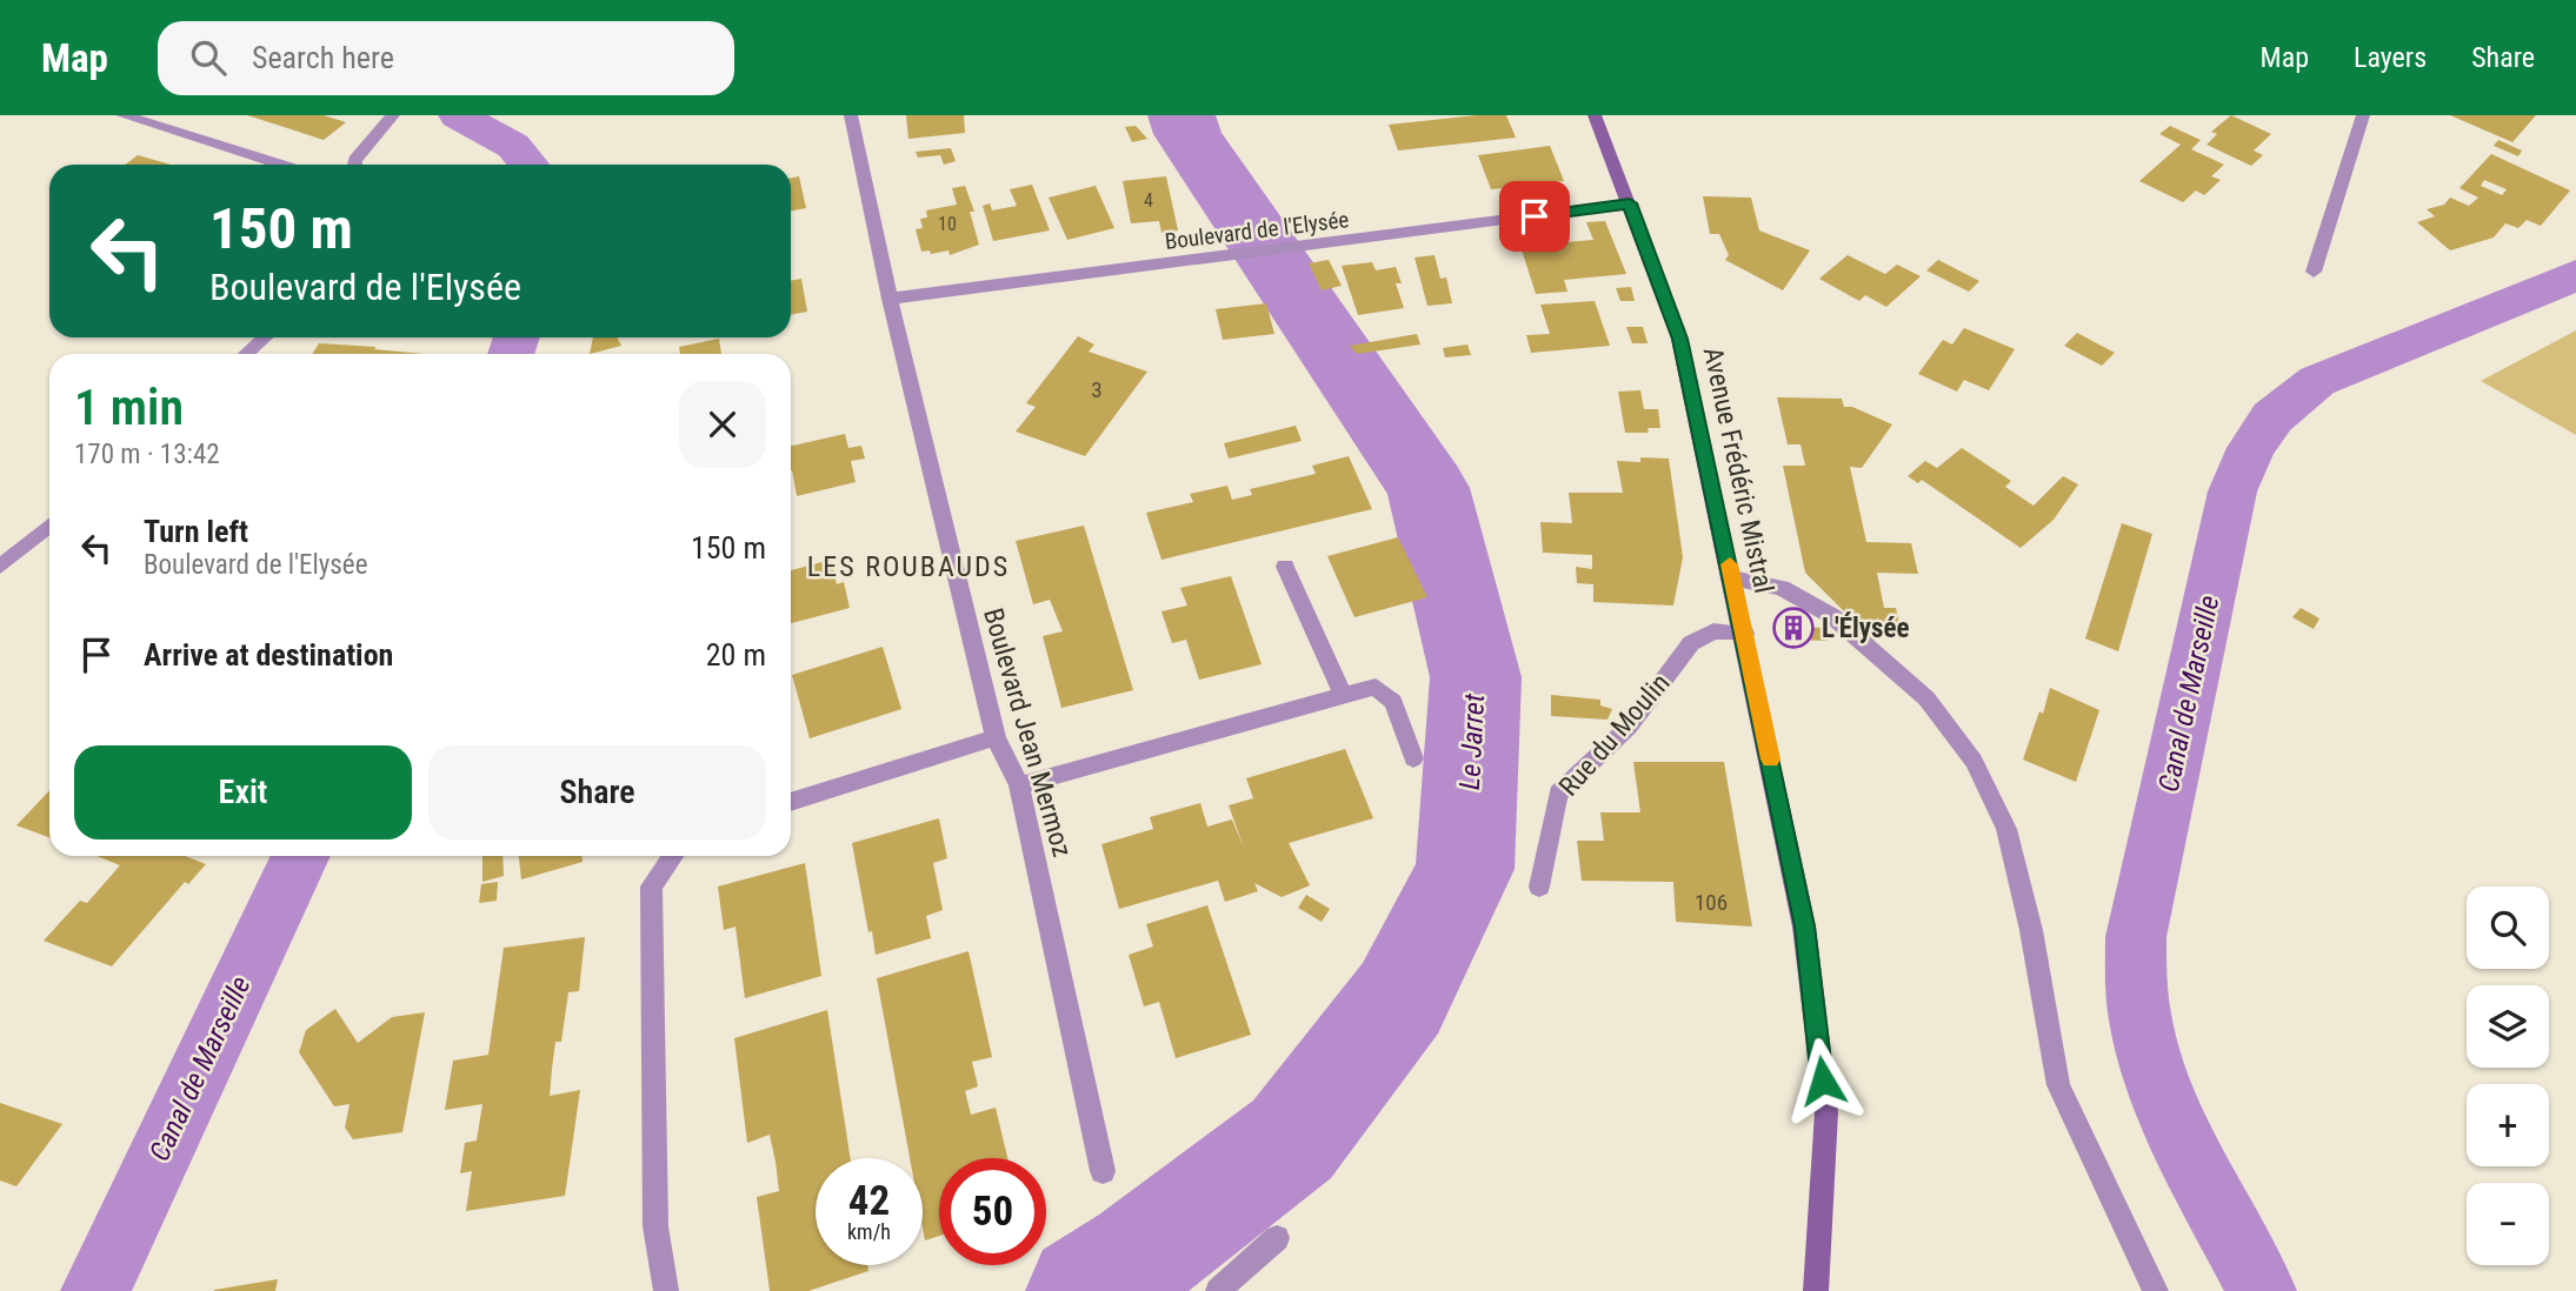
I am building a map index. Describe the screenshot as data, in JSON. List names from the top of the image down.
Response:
{
  "streets": {
    "main road": ["Avenue Frédéric Mistral"],
    "street": ["Boulevard de l'Elysée", "Boulevard Jean Mermoz", "Rue du Moulin"]
  },
  "crossings": [
    ["Boulevard de l'Elysée", "Avenue Frédéric Mistral"],
    ["Boulevard de l'Elysée", "Boulevard Jean Mermoz"],
    ["Avenue Frédéric Mistral", "Rue du Moulin"]
  ],
  "districts": ["LES ROUBAUDS"],
  "water": ["Canal de Marseille", "Le Jarret"],
  "places": {
    "building": ["L'Élysée"]
  },
  "house_numbers": [
    "4",
    "10",
    "3",
    "106"
  ],
  "page": {
    "header": "Map",
    "search": "Search here",
    "nav": ["Map", "Layers", "Share"],
    "turn": ["150 m", "Boulevard de l'Elysée"],
    "heading": ["1 min", "170 m · 13:42"],
    "list": [
      {
        "name": "Turn left",
        "note": "Boulevard de l'Elysée",
        "value": "150 m"
      },
      {
        "name": "Arrive at destination",
        "value": "20 m"
      }
    ],
    "buttons": ["Exit", "Share"],
    "map_buttons": ["+", "−"],
    "speed": "42 km/h",
    "limit": "50"
  }
}
